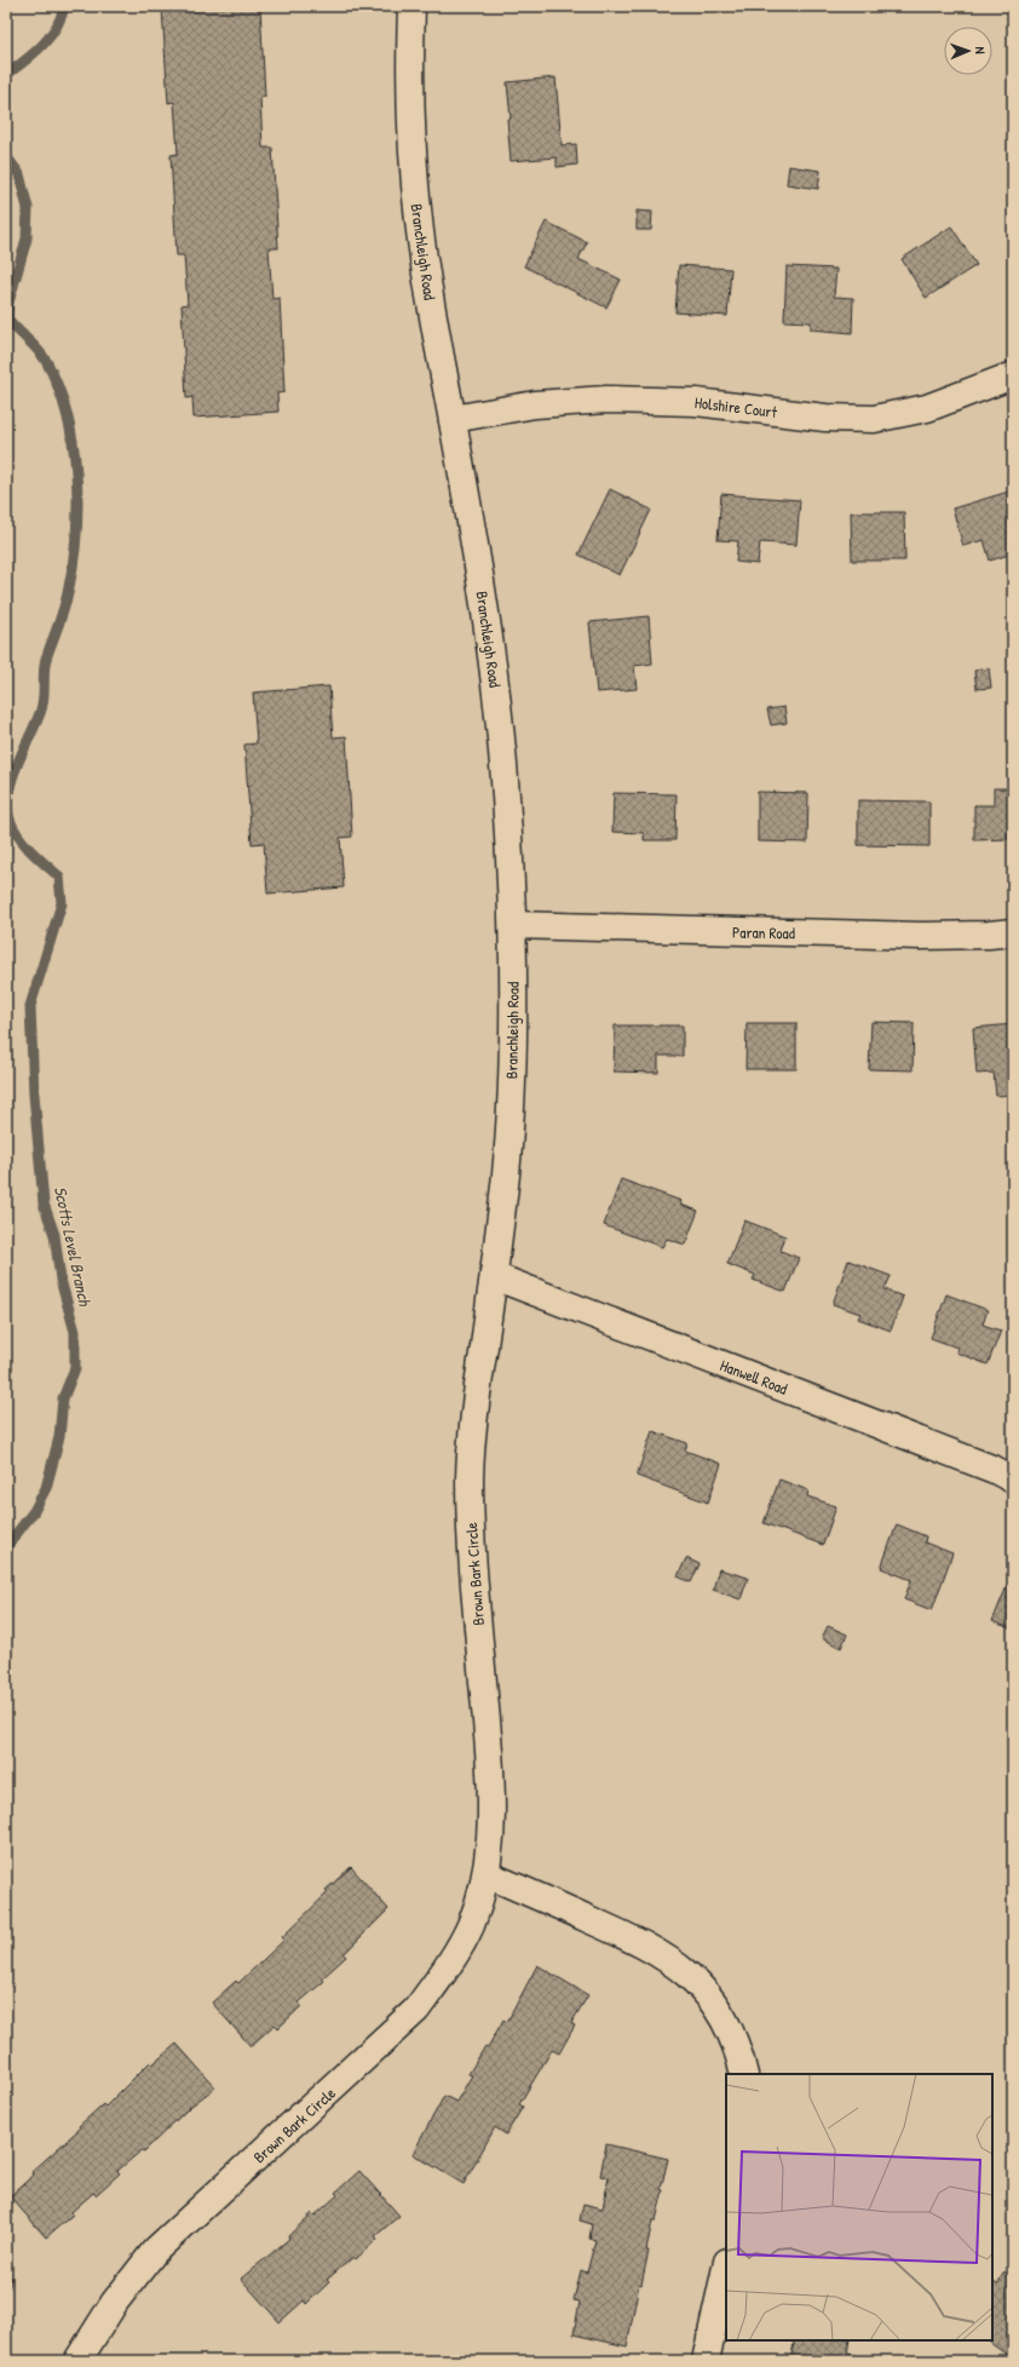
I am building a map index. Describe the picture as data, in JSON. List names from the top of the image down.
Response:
{
  "streets": {
    "street": [
      "Branchleigh Road",
      "Holshire Court",
      "Paran Road",
      "Hanwell Road",
      "Brown Bark Circle"
    ]
  },
  "crossings": [
    ["Branchleigh Road", "Holshire Court"],
    ["Branchleigh Road", "Paran Road"],
    ["Branchleigh Road", "Hanwell Road"],
    ["Branchleigh Road", "Brown Bark Circle"],
    ["Hanwell Road", "Brown Bark Circle"]
  ],
  "water": ["Scotts Level Branch"],
  "north": "right"
}
